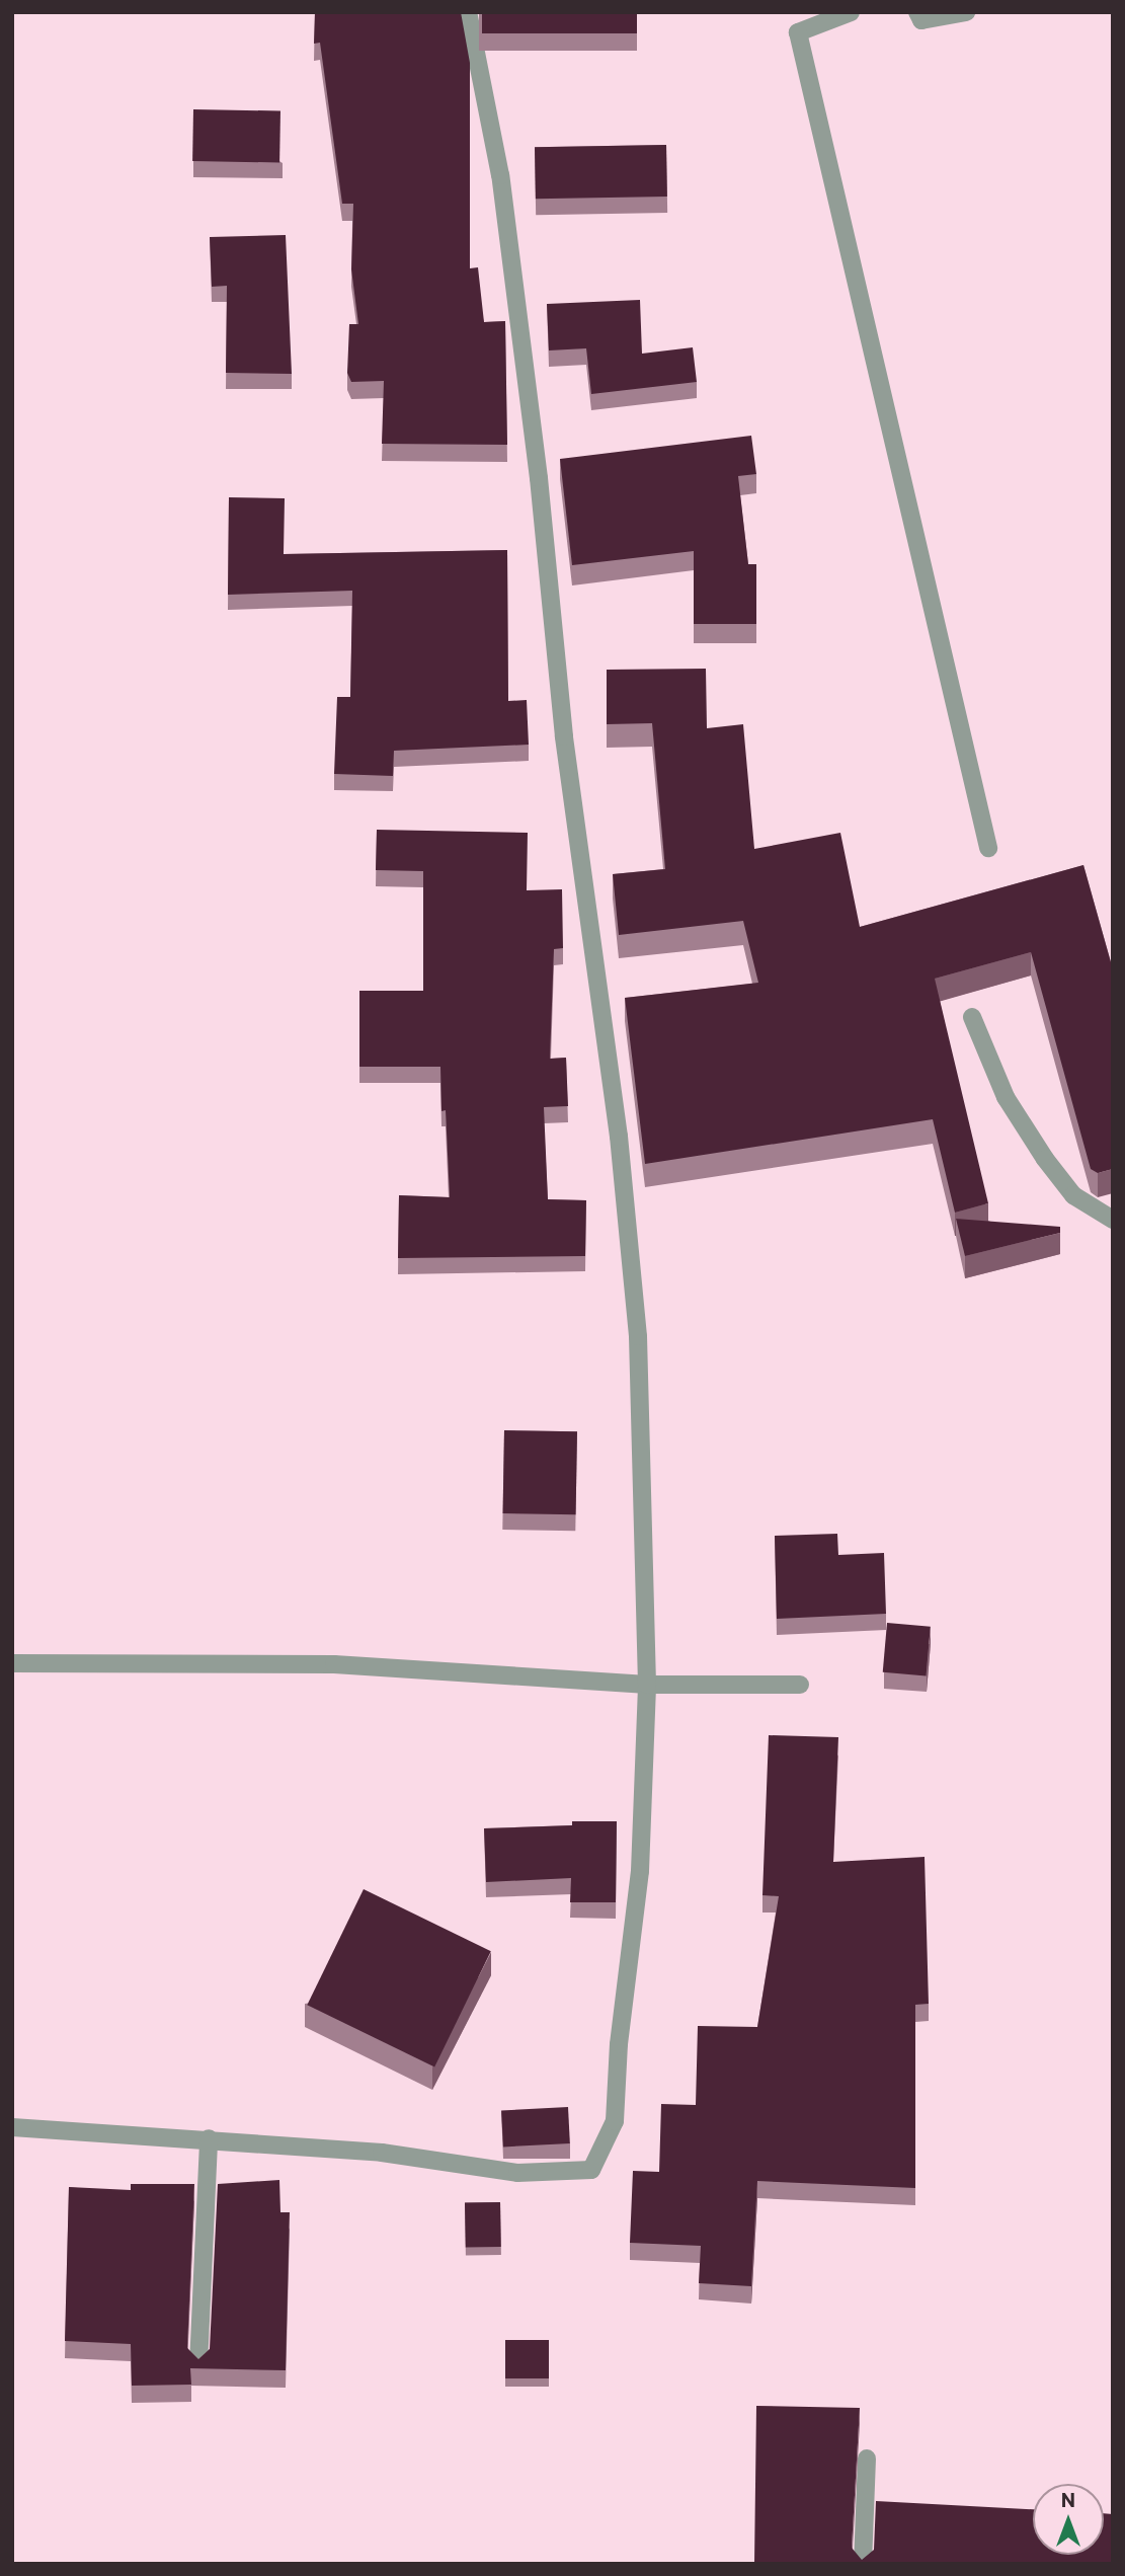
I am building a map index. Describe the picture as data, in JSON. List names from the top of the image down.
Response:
{
  "north": "top"
}
